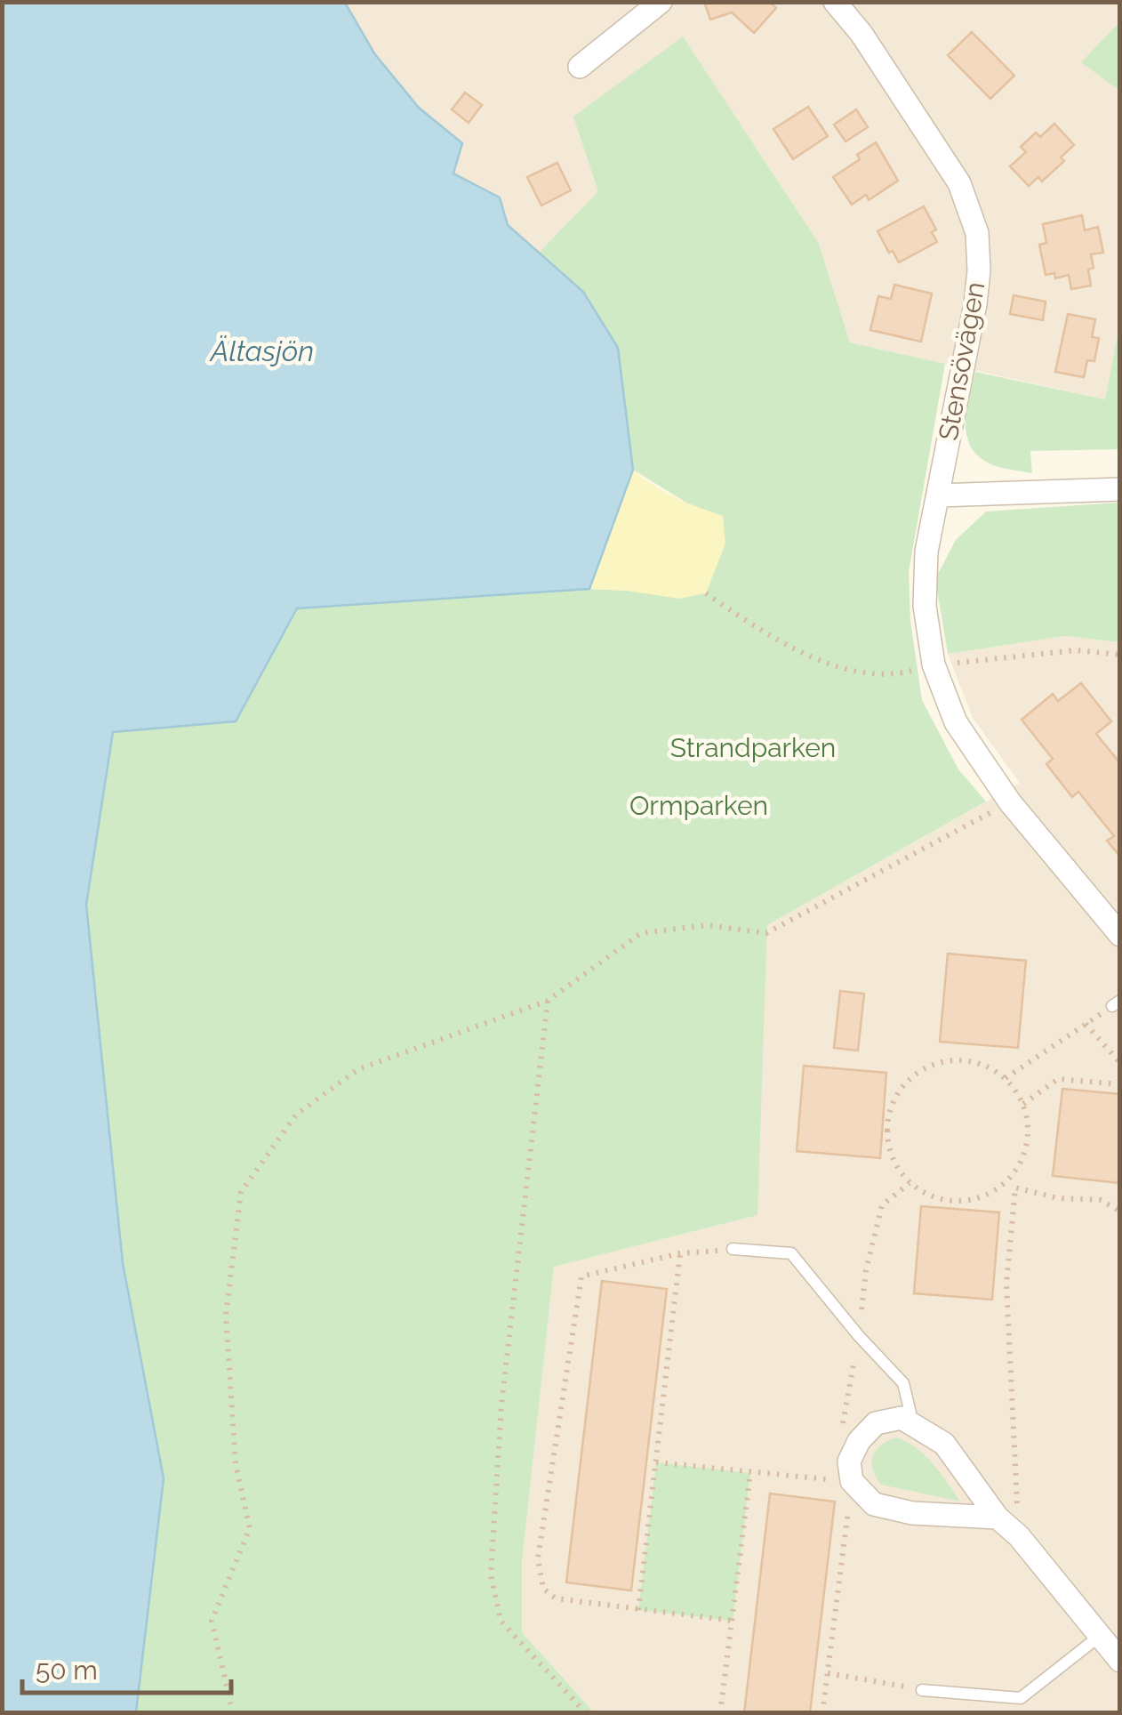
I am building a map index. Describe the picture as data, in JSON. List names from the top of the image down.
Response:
{
  "streets": {
    "street": ["Stensövägen"]
  },
  "water": ["Ältasjön"],
  "parks": ["Strandparken", "Ormparken"],
  "scale_bar": "50 m"
}
